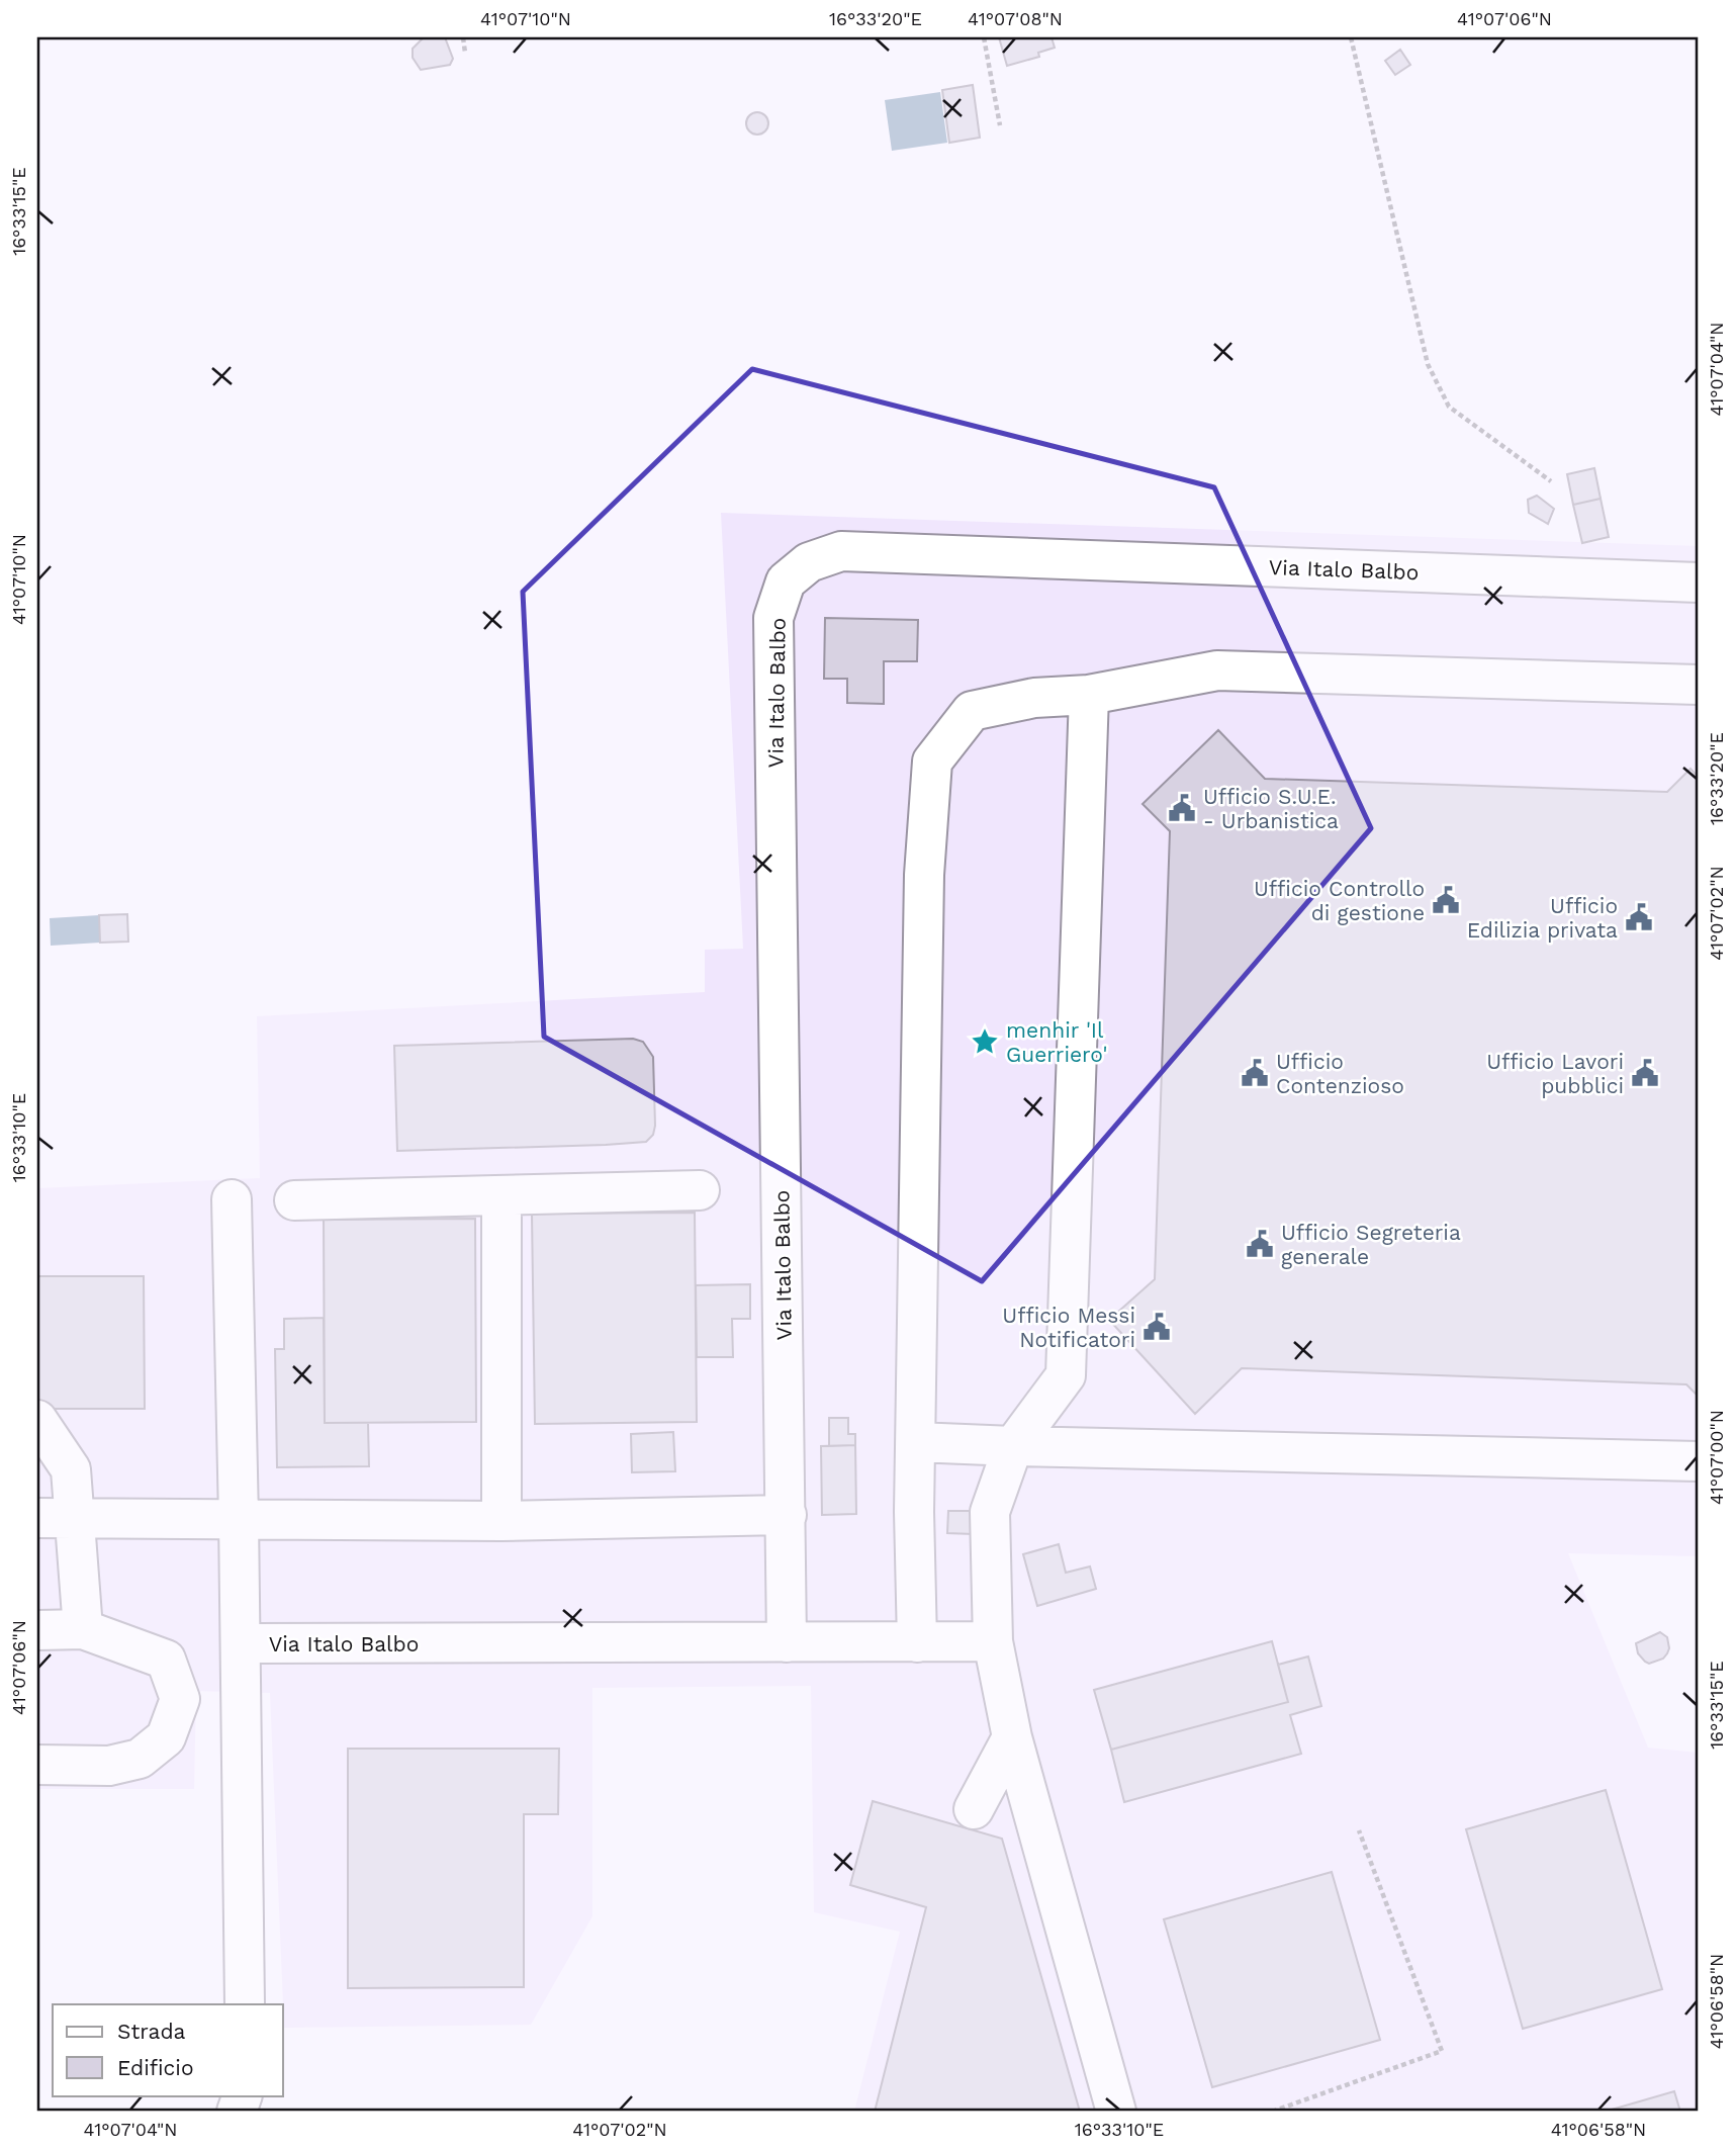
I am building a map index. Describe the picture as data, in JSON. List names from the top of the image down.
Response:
{
  "streets": {
    "street": ["Via Italo Balbo"]
  },
  "places": {
    "public building": [
      "Ufficio S.U.E. - Urbanistica",
      "Ufficio Controllo di gestione",
      "Ufficio Edilizia privata",
      "Ufficio Contenzioso",
      "Ufficio Lavori pubblici",
      "Ufficio Segreteria generale",
      "Ufficio Messi Notificatori"
    ],
    "place": ["menhir 'Il Guerriero'"]
  },
  "legend": ["Strada", "Edificio"],
  "coordinates": [
    "41°07'10\"N",
    "16°33'20\"E",
    "41°07'08\"N",
    "41°07'06\"N",
    "16°33'15\"E",
    "41°07'04\"N",
    "41°07'02\"N",
    "16°33'10\"E",
    "41°07'00\"N",
    "41°06'58\"N"
  ]
}
